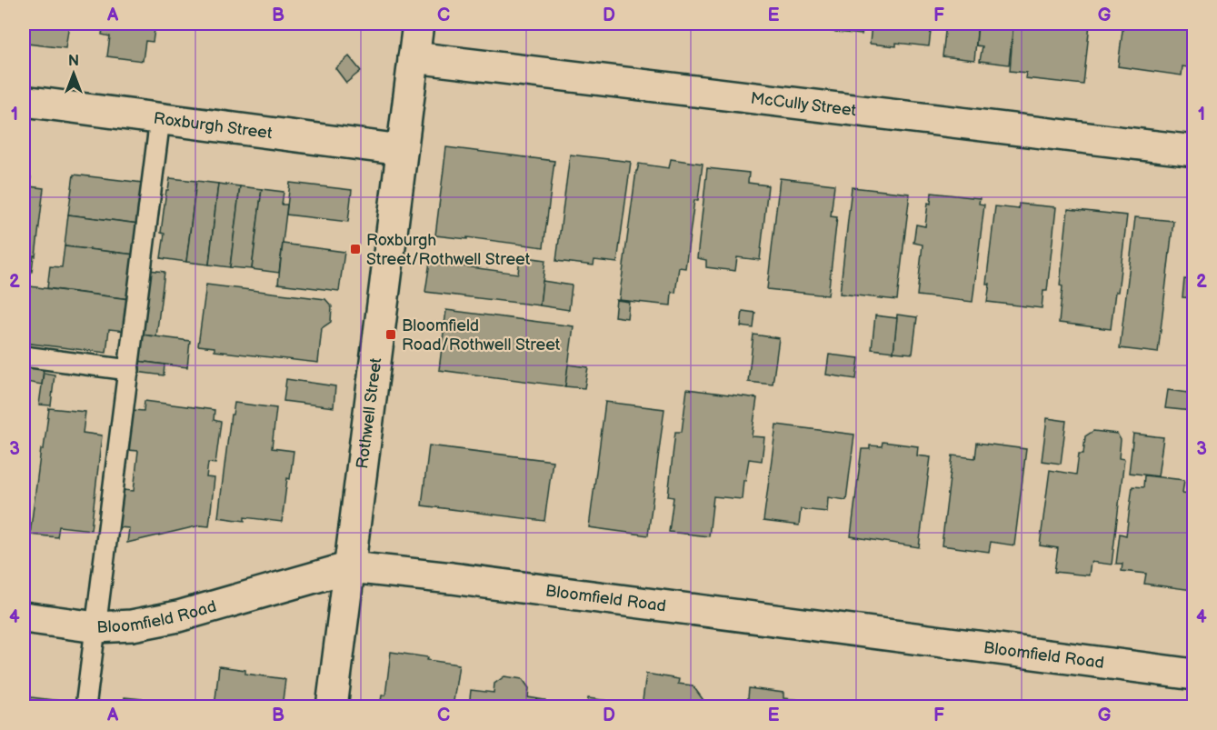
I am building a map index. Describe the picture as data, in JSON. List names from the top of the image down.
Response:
{
  "streets": {
    "street": [
      "McCully Street",
      "Roxburgh Street",
      "Rothwell Street",
      "Bloomfield Road"
    ]
  },
  "crossings": [
    ["McCully Street", "Rothwell Street"],
    ["Roxburgh Street", "Rothwell Street"],
    ["Rothwell Street", "Bloomfield Road"]
  ],
  "places": {
    "transit": ["Roxburgh Street/Rothwell Street", "Bloomfield Road/Rothwell Street"]
  },
  "north": "top",
  "grid": {
    "columns": [
      "A",
      "B",
      "C",
      "D",
      "E",
      "F",
      "G"
    ],
    "rows": [
      "1",
      "2",
      "3",
      "4"
    ]
  }
}
